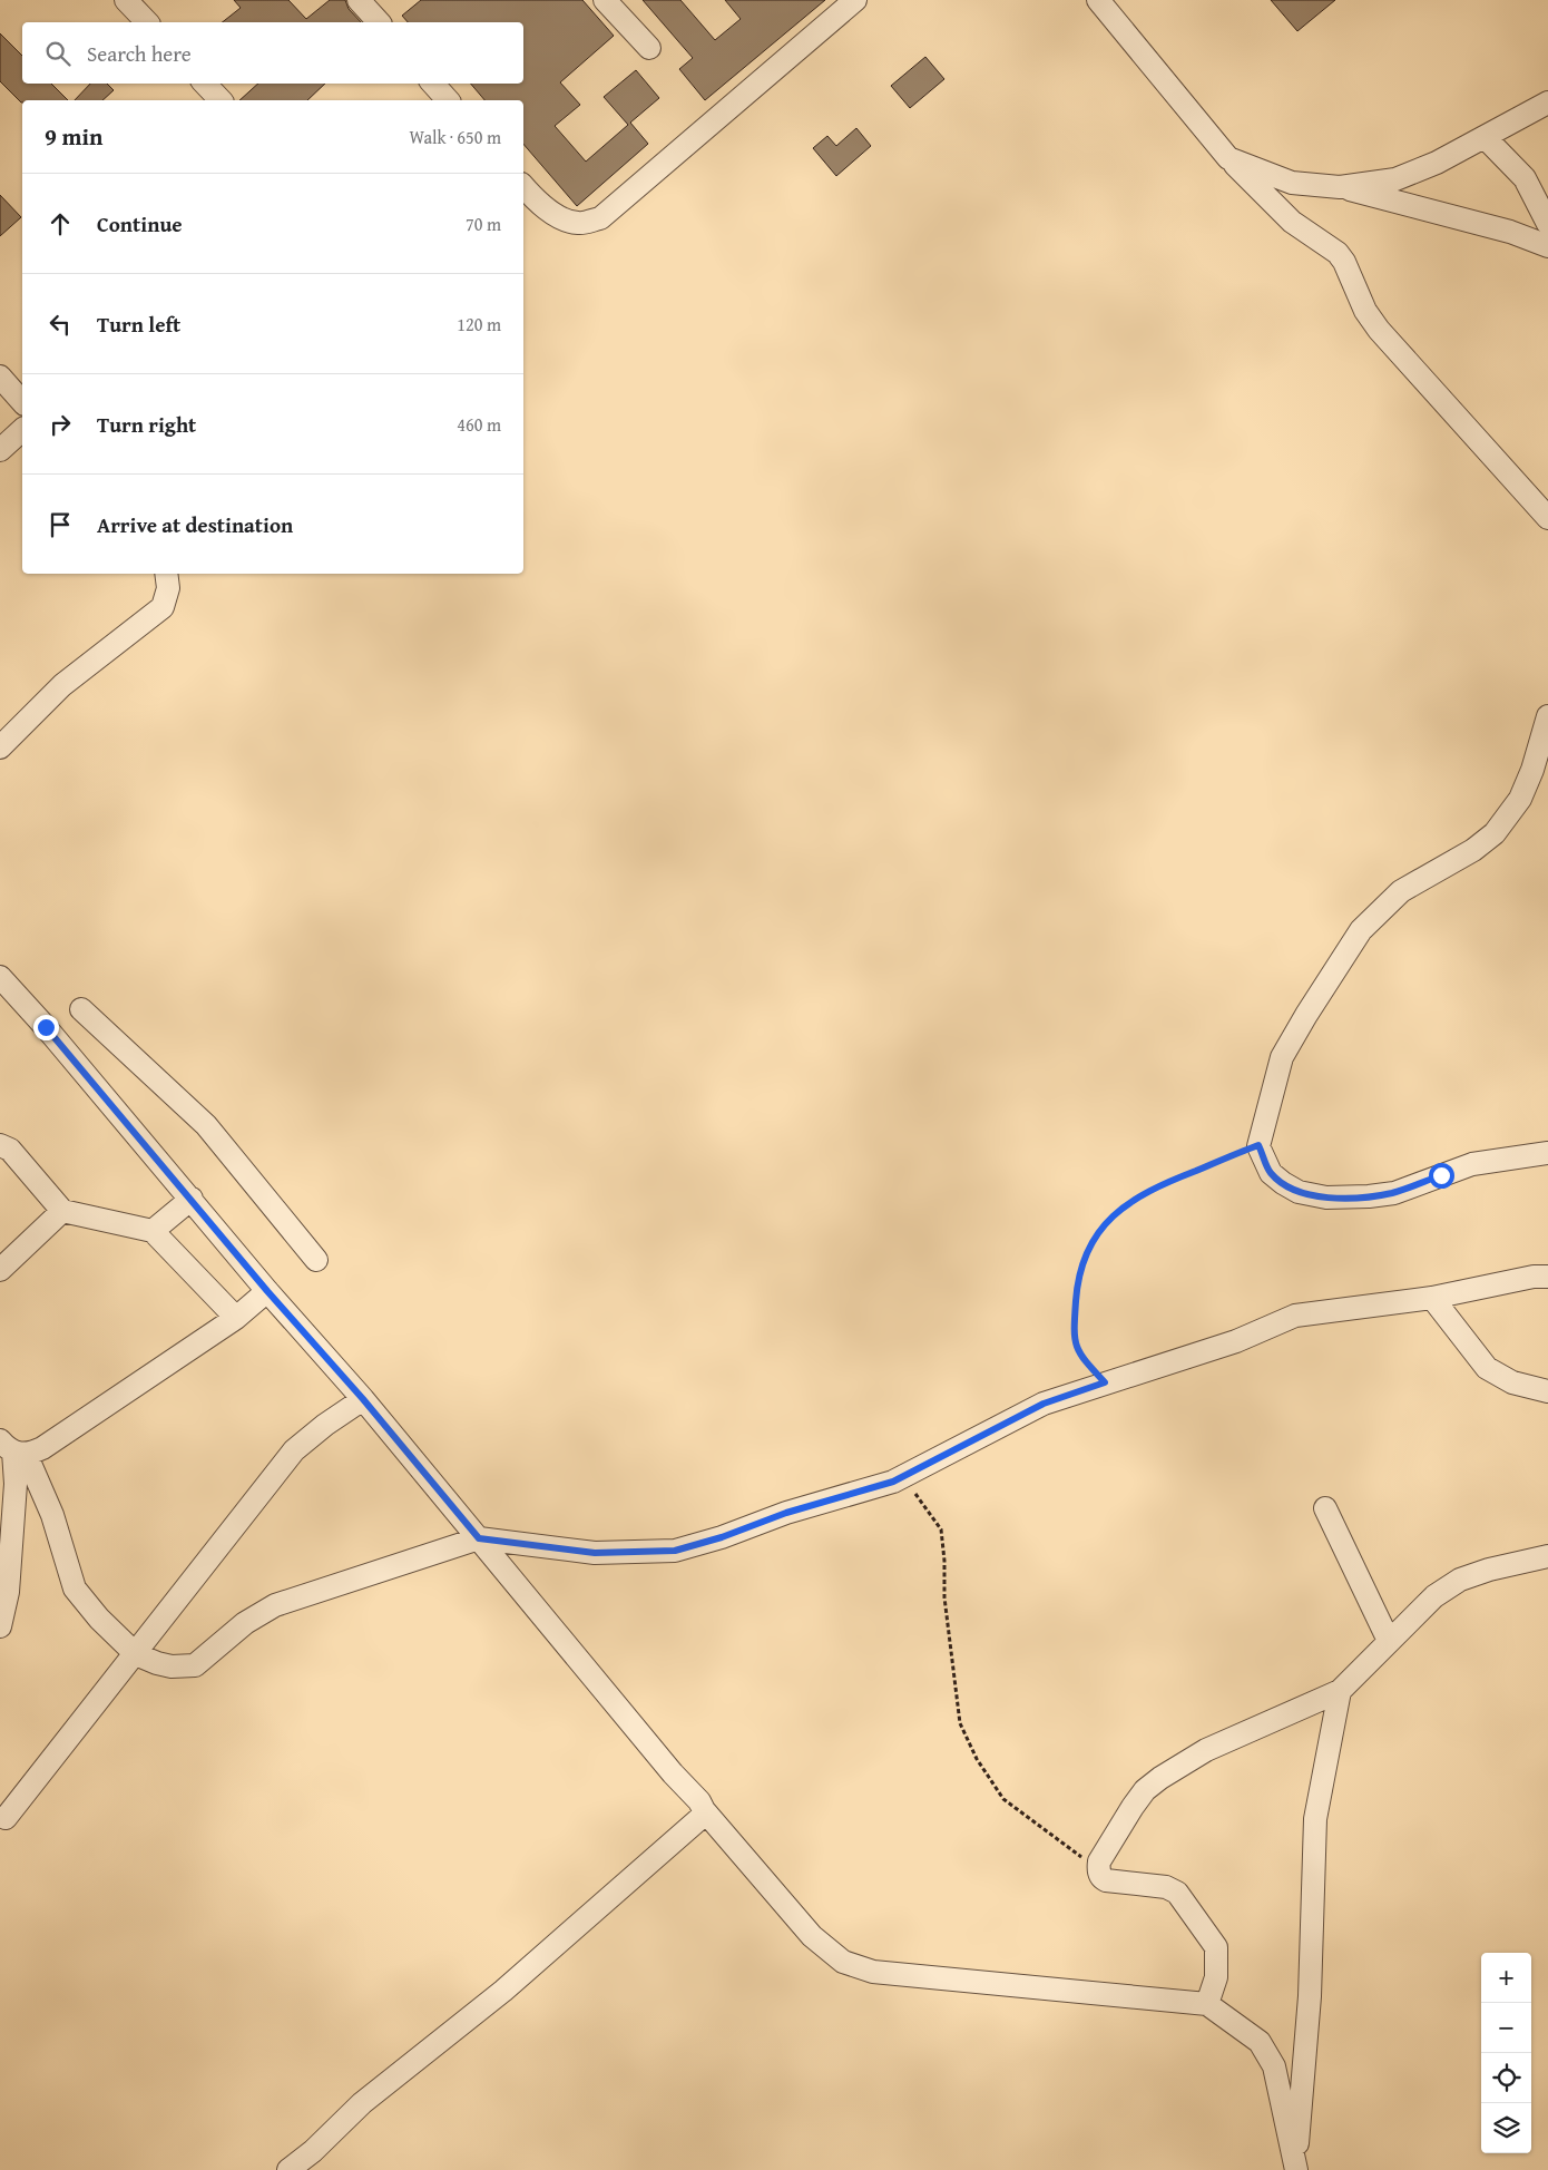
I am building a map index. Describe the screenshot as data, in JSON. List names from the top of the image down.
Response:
{
  "page": {
    "search": "Search here",
    "heading": ["9 min", "Walk · 650 m"],
    "list": [
      ["Continue", "70 m"],
      ["Turn left", "120 m"],
      ["Turn right", "460 m"],
      "Arrive at destination"
    ],
    "map_buttons": ["+", "−"]
  }
}
